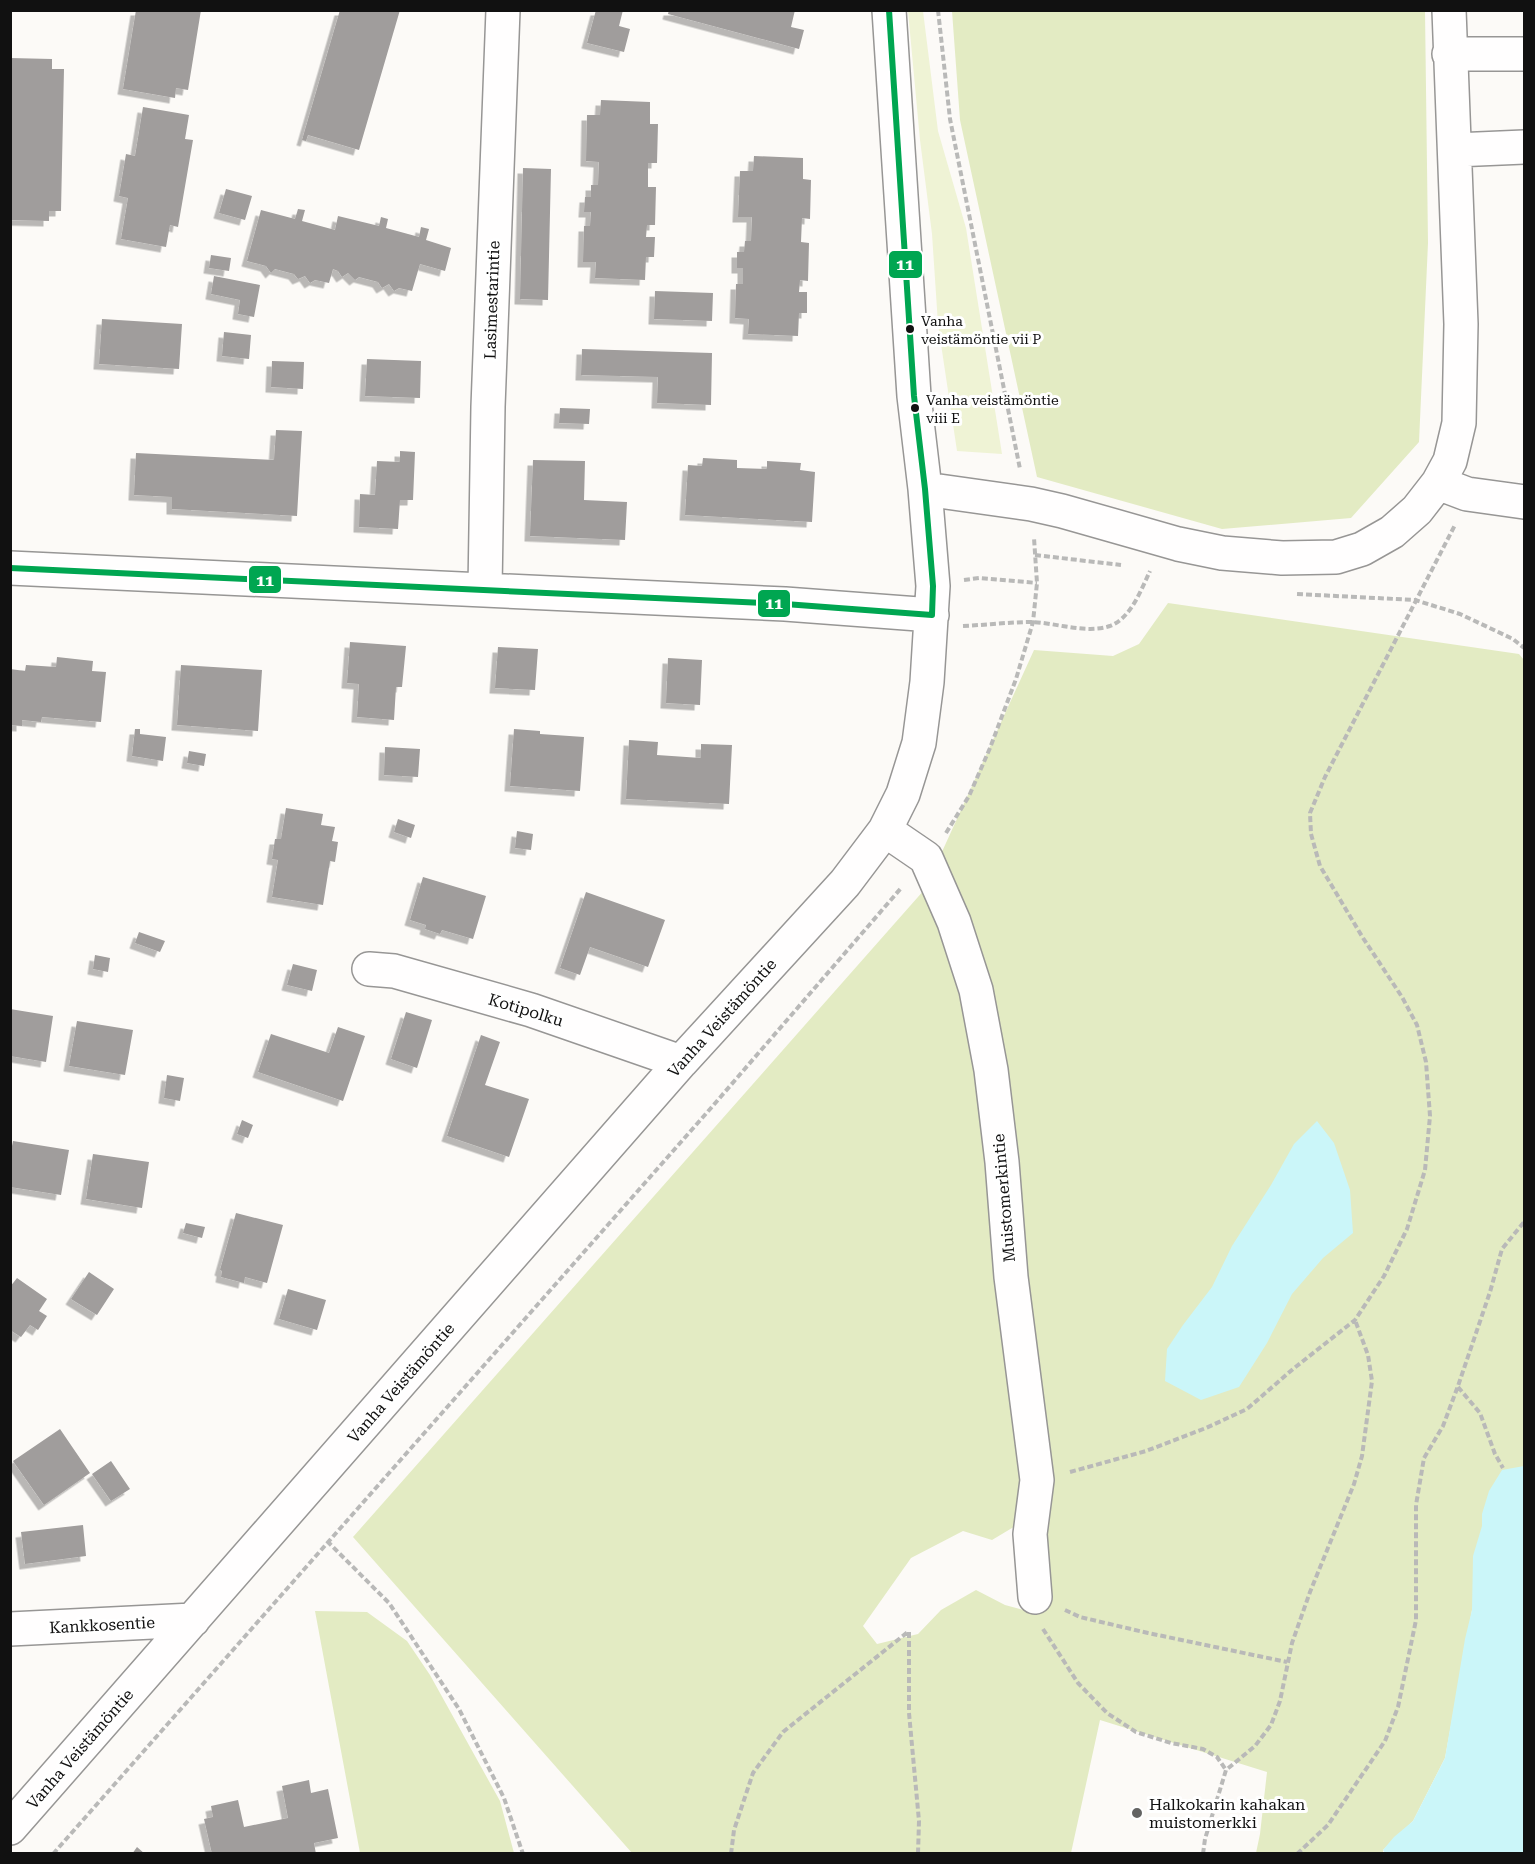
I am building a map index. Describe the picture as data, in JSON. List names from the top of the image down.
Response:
{
  "streets": {
    "street": [
      "Lasimestarintie",
      "Kotipolku",
      "Vanha Veistämöntie",
      "Muistomerkintie",
      "Kankkosentie"
    ]
  },
  "crossings": [
    ["Kotipolku", "Vanha Veistämöntie"],
    ["Vanha Veistämöntie", "Kankkosentie"]
  ],
  "places": ["Vanha veistämöntie vii P", "Vanha veistämöntie viii E", "Halkokarin kahakan muistomerkki"],
  "lines": ["transit line 11"]
}
